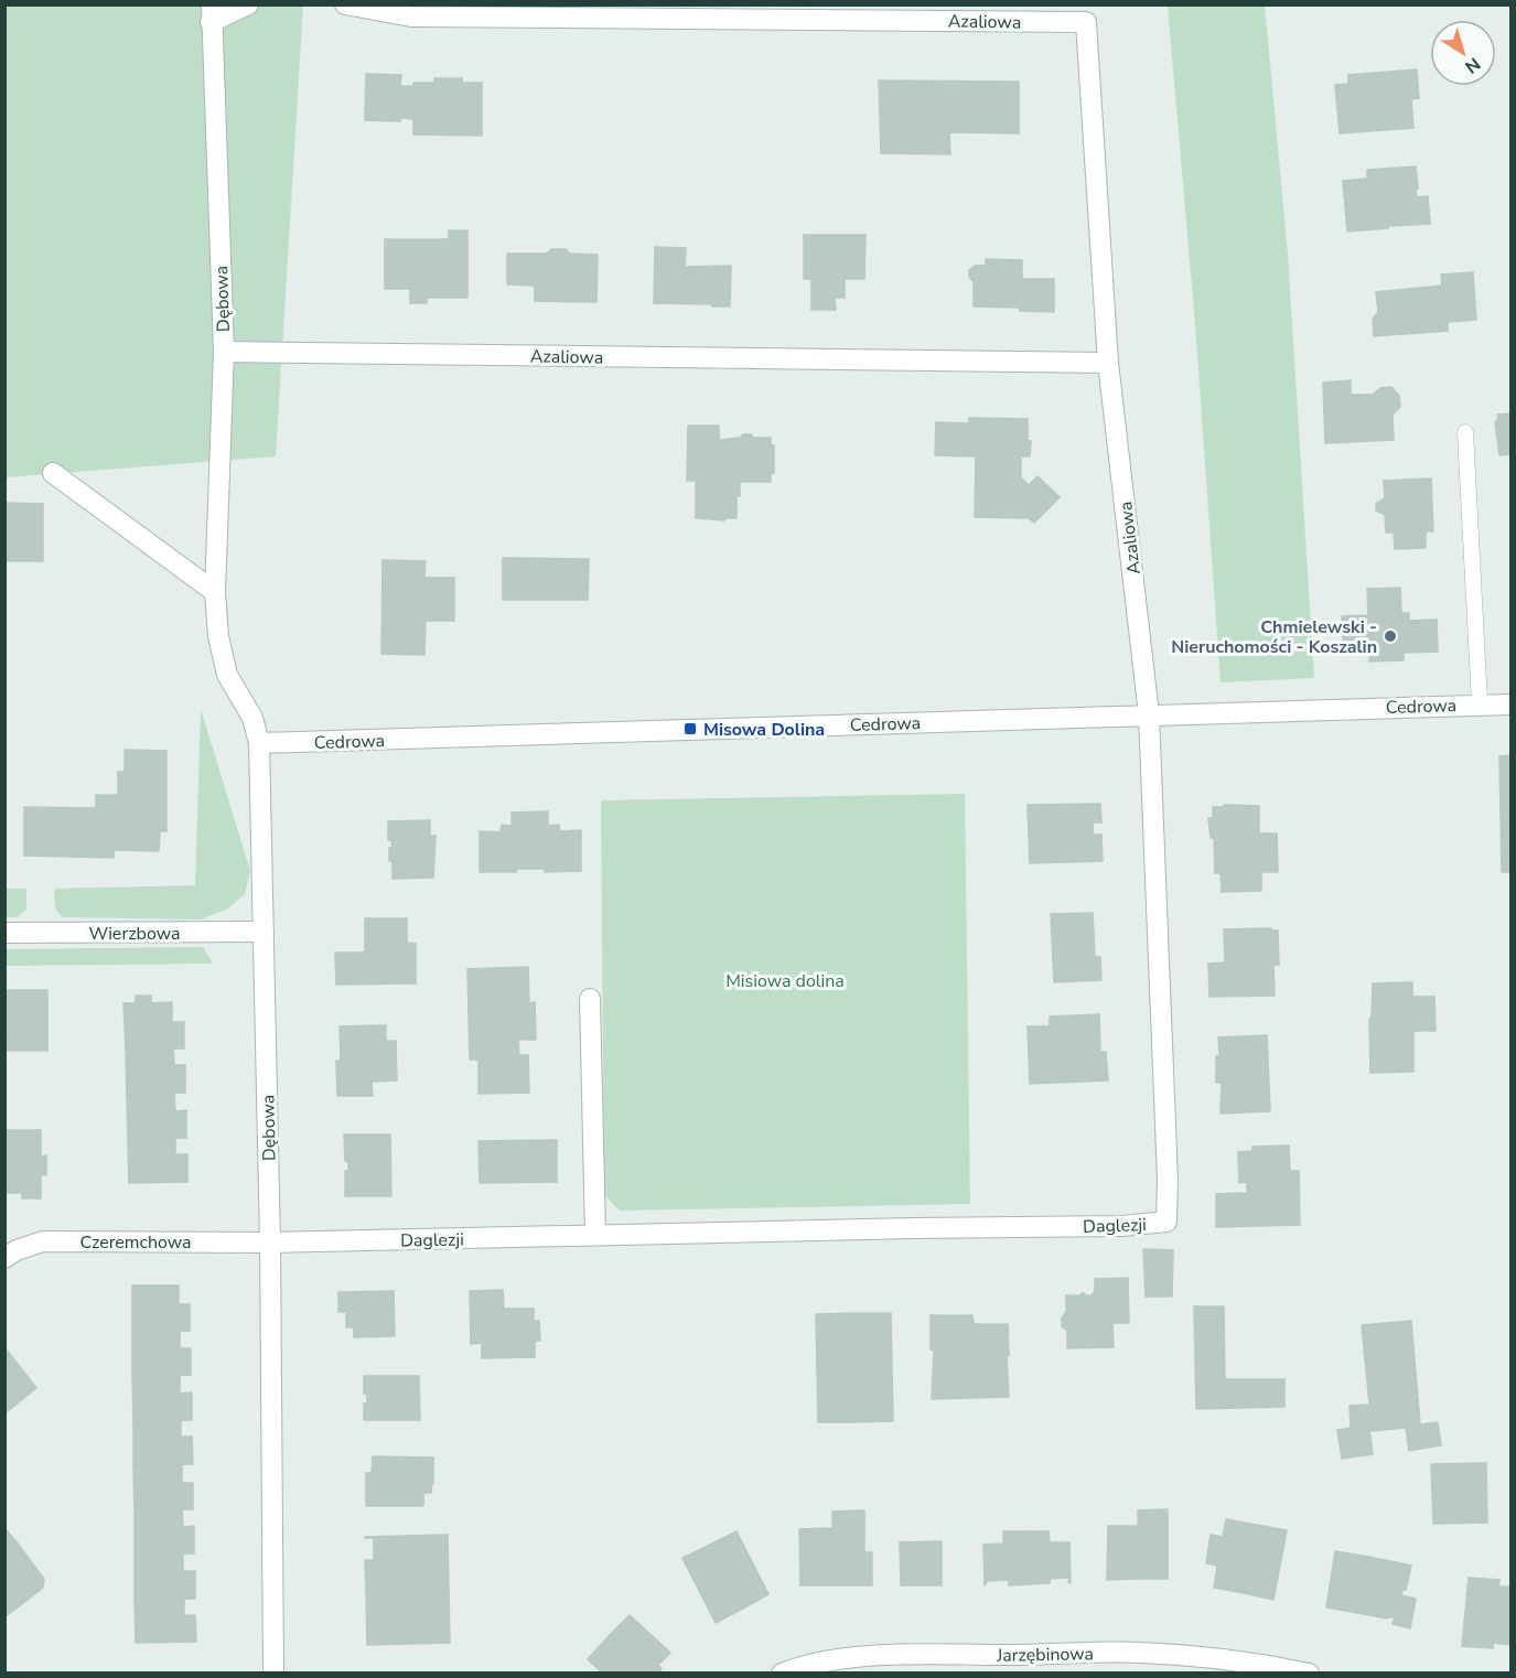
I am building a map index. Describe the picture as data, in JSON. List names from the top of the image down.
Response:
{
  "streets": {
    "street": [
      "Azaliowa",
      "Dębowa",
      "Cedrowa",
      "Wierzbowa",
      "Daglezji",
      "Czeremchowa",
      "Jarzębinowa"
    ]
  },
  "crossings": [
    ["Azaliowa", "Dębowa"],
    ["Azaliowa", "Cedrowa"],
    ["Azaliowa", "Daglezji"],
    ["Dębowa", "Cedrowa"],
    ["Dębowa", "Wierzbowa"],
    ["Dębowa", "Daglezji"],
    ["Dębowa", "Czeremchowa"],
    ["Cedrowa", "Daglezji"],
    ["Daglezji", "Czeremchowa"]
  ],
  "parks": ["Misiowa dolina"],
  "places": {
    "other": ["Chmielewski - Nieruchomości - Koszalin"],
    "transit": ["Misowa Dolina"]
  },
  "north": "bottom right"
}
